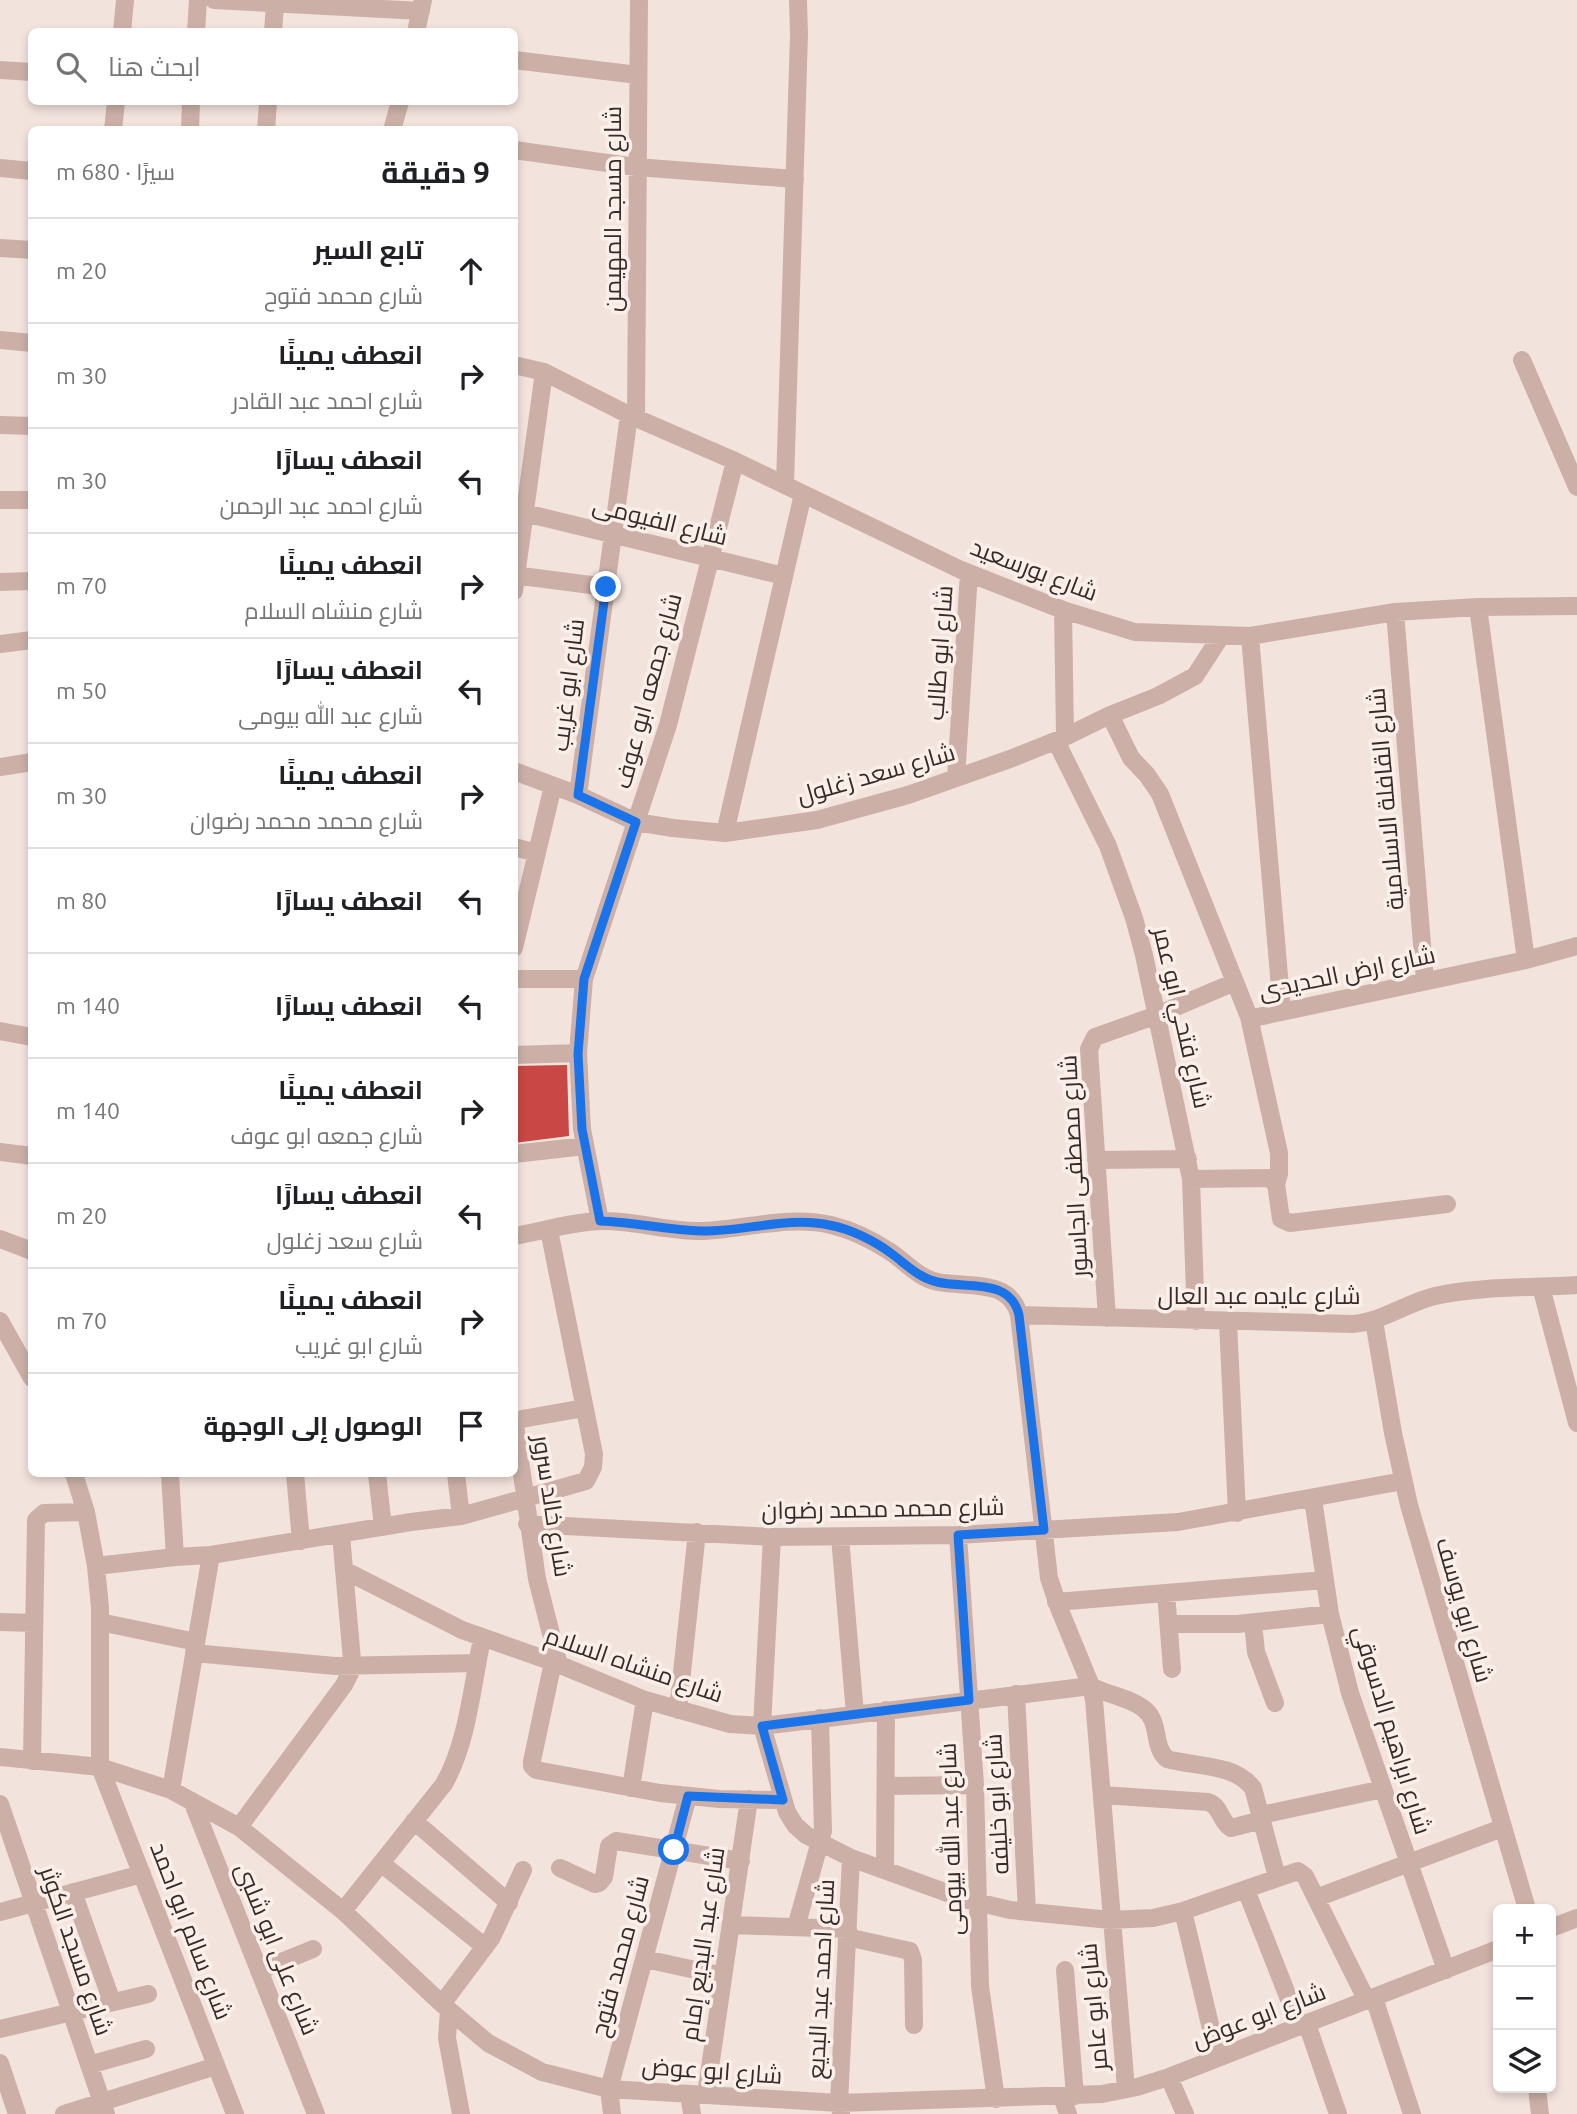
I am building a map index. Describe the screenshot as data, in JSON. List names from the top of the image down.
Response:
{
  "streets": {
    "street": [
      "شارع مسجد المهيمن",
      "شارع الفيومى",
      "شارع بورسعيد",
      "شارع ابو طالب",
      "شارع ابو غريب",
      "شارع جمعه ابو عوف",
      "شارع سعد زغلول",
      "شارع القافلة الاسلامية",
      "شارع ارض الحديدى",
      "شارع فتحي ابو عمر",
      "شارع مصطفى الجاسور",
      "شارع عايده عبد العال",
      "شارع خالد سرور",
      "شارع محمد محمد رضوان",
      "شارع ابو يوسف",
      "شارع منشاه السلام",
      "شارع ابراهيم الدسوقي",
      "شارع ابو خليفه",
      "شارع عبد الله بيومى",
      "شارع سالم ابو احمد",
      "شارع عبد البديع إمام",
      "شارع على ابو شلبى",
      "شارع مسجد الكوثر",
      "شارع محمد فتوح",
      "شارع احمد عبد البديع",
      "شارع ابو عامر",
      "شارع ابو عوض"
    ]
  },
  "crossings": [
    ["شارع مسجد المهيمن", "شارع بورسعيد"],
    ["شارع مسجد المهيمن", "شارع ابو غريب"],
    ["شارع الفيومى", "شارع ابو غريب"],
    ["شارع الفيومى", "شارع جمعه ابو عوف"],
    ["شارع بورسعيد", "شارع ابو طالب"],
    ["شارع بورسعيد", "شارع ابو غريب"],
    ["شارع بورسعيد", "شارع جمعه ابو عوف"],
    ["شارع بورسعيد", "شارع سعد زغلول"],
    ["شارع بورسعيد", "شارع القافلة الاسلامية"],
    ["شارع ابو طالب", "شارع سعد زغلول"],
    ["شارع ابو غريب", "شارع سعد زغلول"],
    ["شارع جمعه ابو عوف", "شارع سعد زغلول"],
    ["شارع سعد زغلول", "شارع ارض الحديدى"],
    ["شارع سعد زغلول", "شارع فتحي ابو عمر"],
    ["شارع القافلة الاسلامية", "شارع ارض الحديدى"],
    ["شارع ارض الحديدى", "شارع مصطفى الجاسور"],
    ["شارع فتحي ابو عمر", "شارع مصطفى الجاسور"],
    ["شارع فتحي ابو عمر", "شارع عايده عبد العال"],
    ["شارع مصطفى الجاسور", "شارع عايده عبد العال"],
    ["شارع عايده عبد العال", "شارع ابو يوسف"],
    ["شارع عايده عبد العال", "شارع ابو عامر"],
    ["شارع خالد سرور", "شارع محمد محمد رضوان"],
    ["شارع خالد سرور", "شارع منشاه السلام"],
    ["شارع محمد محمد رضوان", "شارع ابو يوسف"],
    ["شارع محمد محمد رضوان", "شارع ابراهيم الدسوقي"],
    ["شارع محمد محمد رضوان", "شارع عبد الله بيومى"],
    ["شارع محمد محمد رضوان", "شارع ابو عامر"],
    ["شارع منشاه السلام", "شارع ابو خليفه"],
    ["شارع منشاه السلام", "شارع عبد الله بيومى"],
    ["شارع منشاه السلام", "شارع ابو عامر"],
    ["شارع ابراهيم الدسوقي", "شارع ابو عوض"],
    ["شارع عبد الله بيومى", "شارع ابو عوض"],
    ["شارع سالم ابو احمد", "شارع ابو عوض"],
    ["شارع عبد البديع إمام", "شارع ابو عوض"],
    ["شارع على ابو شلبى", "شارع ابو عوض"],
    ["شارع محمد فتوح", "شارع ابو عوض"],
    ["شارع احمد عبد البديع", "شارع ابو عوض"],
    ["شارع ابو عامر", "شارع ابو عوض"]
  ],
  "page": {
    "search": "ابحث هنا",
    "heading": ["9 دقيقة", "سيرًا · 680 m"],
    "list": [
      ["تابع السير", "شارع محمد فتوح", "20 m"],
      ["انعطف يمينًا", "شارع احمد عبد القادر", "30 m"],
      ["انعطف يسارًا", "شارع احمد عبد الرحمن", "30 m"],
      ["انعطف يمينًا", "شارع منشاه السلام", "70 m"],
      ["انعطف يسارًا", "شارع عبد الله بيومى", "50 m"],
      ["انعطف يمينًا", "شارع محمد محمد رضوان", "30 m"],
      ["انعطف يسارًا", "80 m"],
      ["انعطف يسارًا", "140 m"],
      ["انعطف يمينًا", "شارع جمعه ابو عوف", "140 m"],
      ["انعطف يسارًا", "شارع سعد زغلول", "20 m"],
      ["انعطف يمينًا", "شارع ابو غريب", "70 m"],
      "الوصول إلى الوجهة"
    ],
    "map_buttons": ["+", "−"]
  }
}
